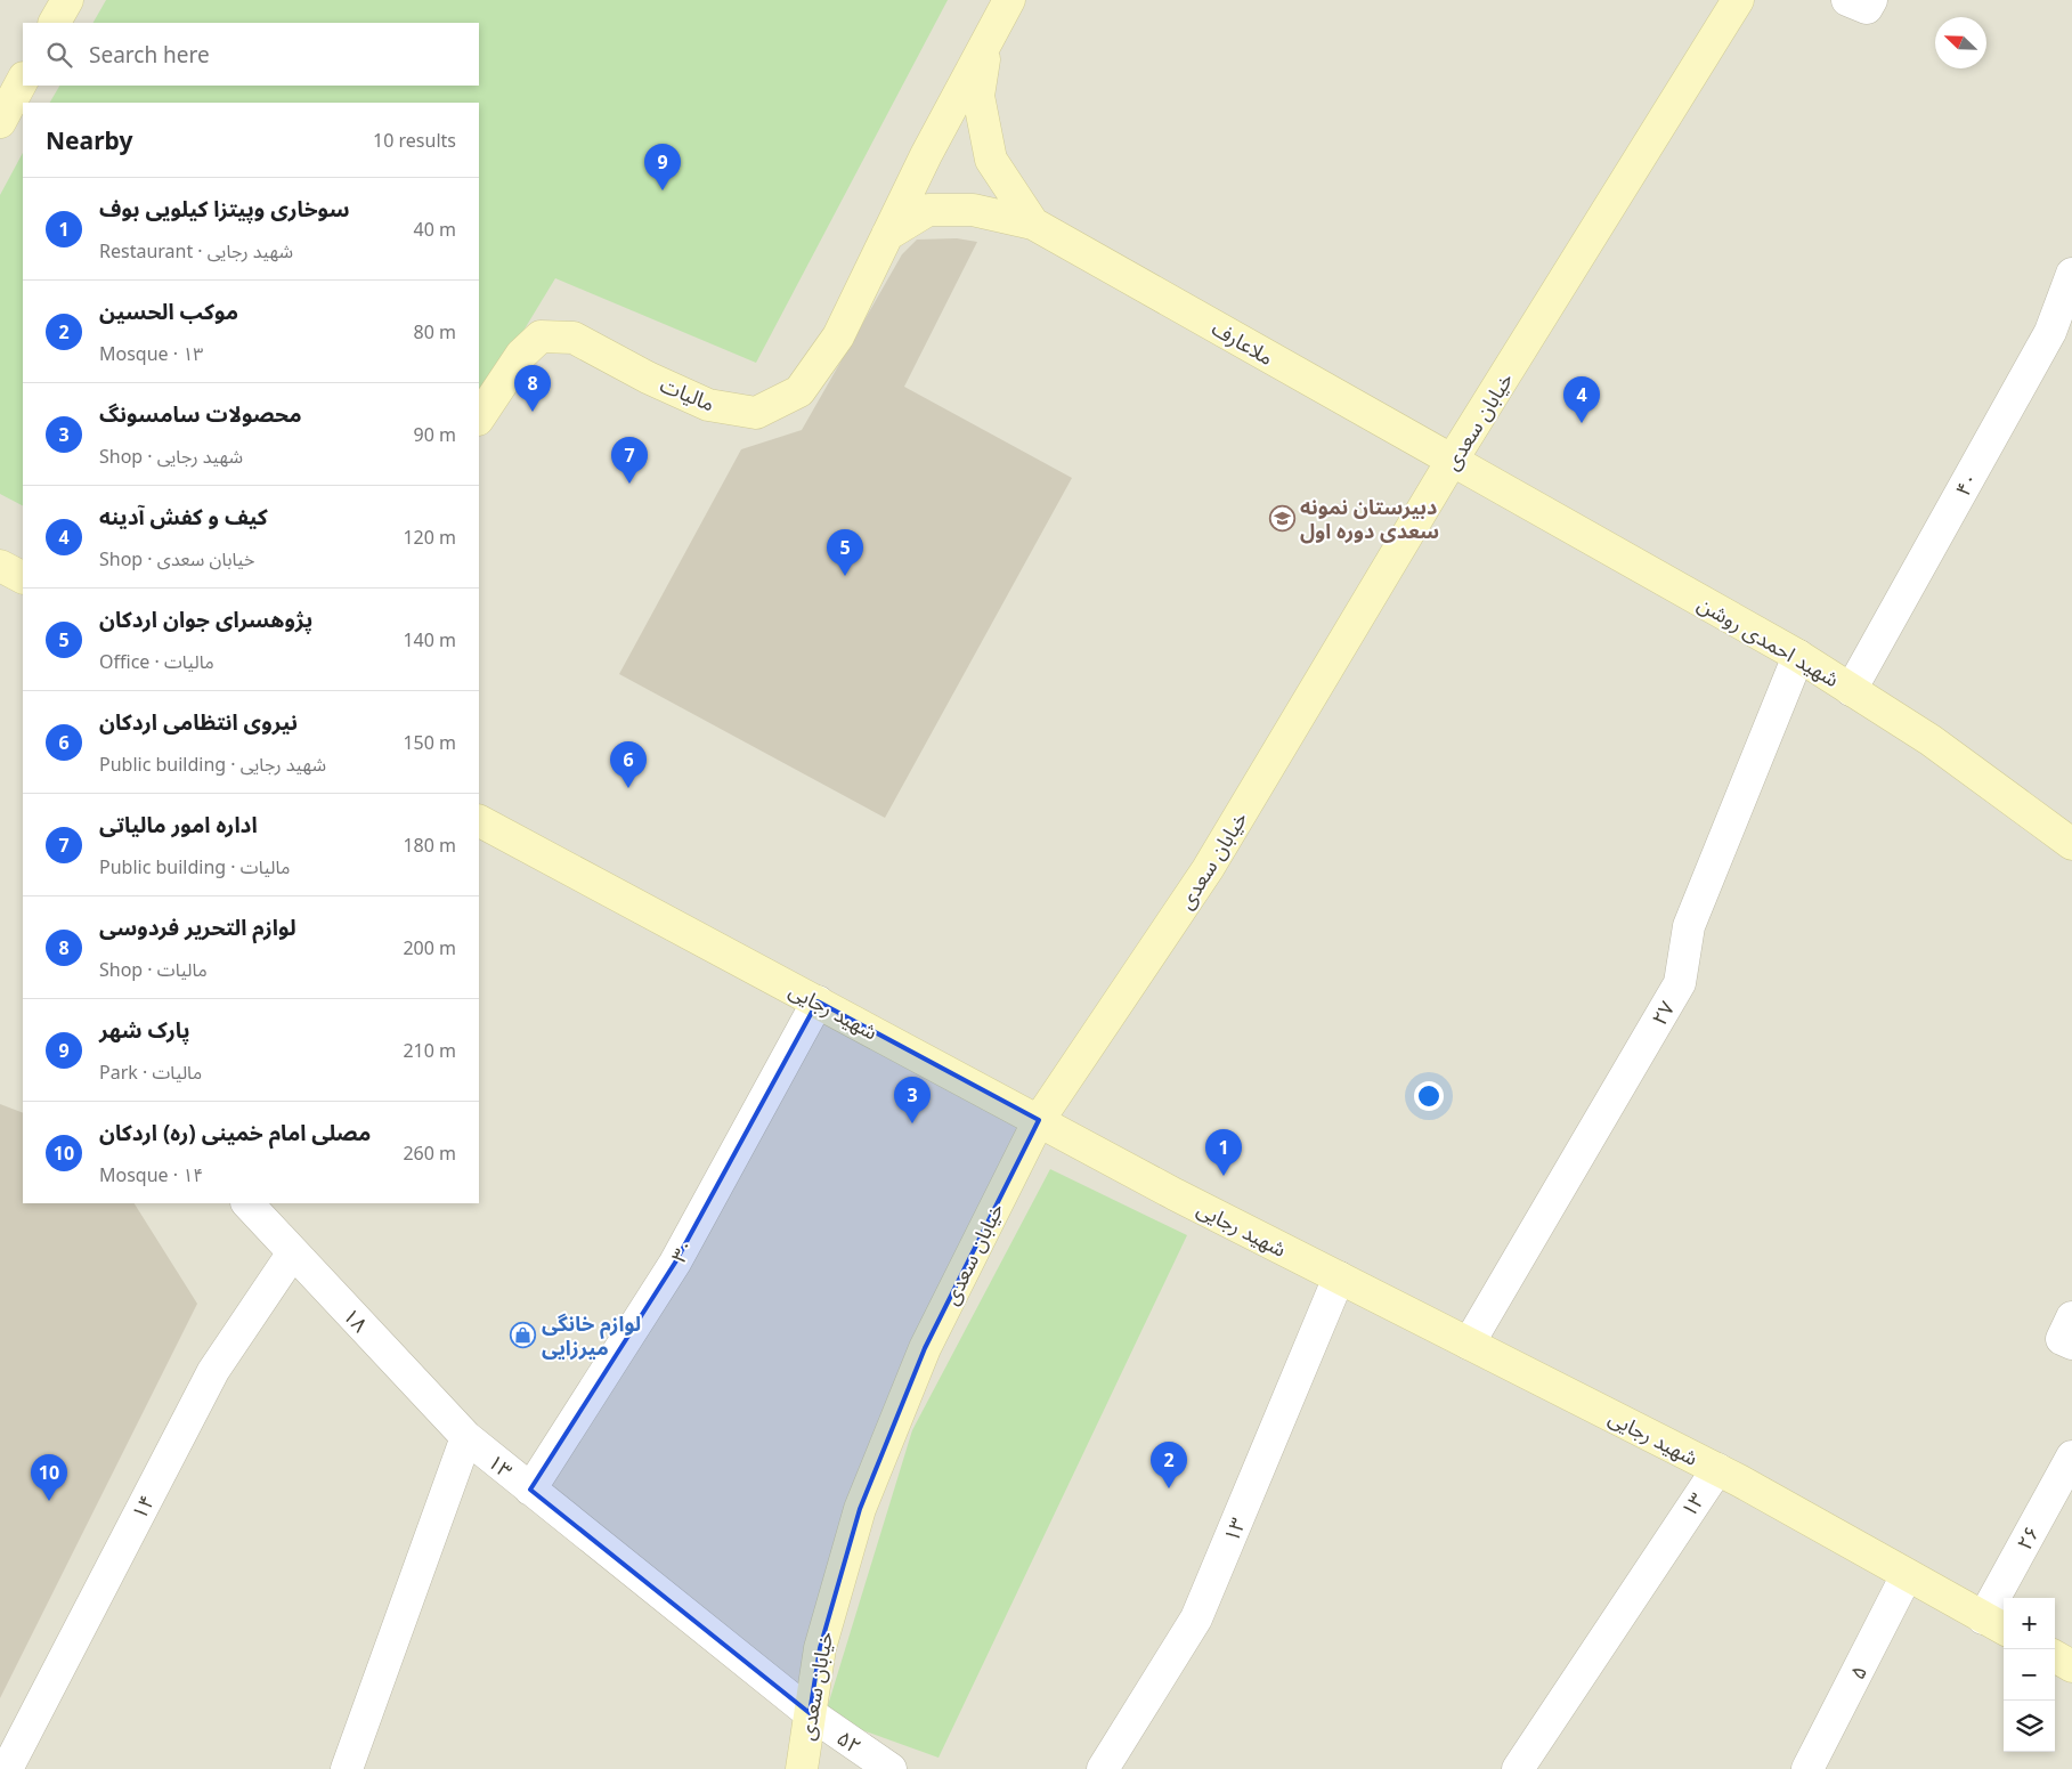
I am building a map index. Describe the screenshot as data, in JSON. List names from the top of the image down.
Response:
{
  "streets": {
    "street": [
      "ملاعارف",
      "مالیات",
      "خیابان سعدی",
      "۴۰",
      "شهید احمدی روشن",
      "شهید رجایی",
      "۲۷",
      "۳۰",
      "۱۸",
      "۱۳",
      "۱۴",
      "۲۶",
      "۵",
      "۵۲"
    ]
  },
  "crossings": [
    ["ملاعارف", "خیابان سعدی"],
    ["ملاعارف", "شهید احمدی روشن"],
    ["خیابان سعدی", "شهید احمدی روشن"],
    ["خیابان سعدی", "شهید رجایی"],
    ["خیابان سعدی", "۱۳"],
    ["خیابان سعدی", "۵۲"],
    ["۴۰", "شهید احمدی روشن"],
    ["شهید احمدی روشن", "۲۷"],
    ["شهید رجایی", "۲۷"],
    ["شهید رجایی", "۳۰"],
    ["شهید رجایی", "۱۳"],
    ["شهید رجایی", "۲۶"],
    ["شهید رجایی", "۵"],
    ["۳۰", "۱۳"],
    ["۱۸", "۱۳"],
    ["۱۸", "۱۴"],
    ["۱۳", "۵۲"]
  ],
  "places": {
    "school or university": ["دبیرستان نمونه سعدی دوره اول"],
    "shop": ["لوازم خانگی میرزایی"]
  },
  "north": "top left",
  "page": {
    "search": "Search here",
    "heading": ["Nearby", "10 results"],
    "pins": [
      "9",
      "8",
      "4",
      "7",
      "5",
      "6",
      "3",
      "1",
      "2",
      "10"
    ],
    "list": [
      {
        "mark": "1",
        "name": "سوخاری وپیتزا کیلویی بوف",
        "note": "Restaurant · شهید رجایی",
        "value": "40 m"
      },
      {
        "mark": "2",
        "name": "موکب الحسین",
        "note": "Mosque · ۱۳",
        "value": "80 m"
      },
      {
        "mark": "3",
        "name": "محصولات سامسونگ",
        "note": "Shop · شهید رجایی",
        "value": "90 m"
      },
      {
        "mark": "4",
        "name": "کیف و کفش آدینه",
        "note": "Shop · خیابان سعدی",
        "value": "120 m"
      },
      {
        "mark": "5",
        "name": "پژوهسرای جوان اردکان",
        "note": "Office · مالیات",
        "value": "140 m"
      },
      {
        "mark": "6",
        "name": "نیروی انتظامی اردکان",
        "note": "Public building · شهید رجایی",
        "value": "150 m"
      },
      {
        "mark": "7",
        "name": "اداره امور مالیاتی",
        "note": "Public building · مالیات",
        "value": "180 m"
      },
      {
        "mark": "8",
        "name": "لوازم التحریر فردوسی",
        "note": "Shop · مالیات",
        "value": "200 m"
      },
      {
        "mark": "9",
        "name": "پارک شهر",
        "note": "Park · مالیات",
        "value": "210 m"
      },
      {
        "mark": "10",
        "name": "مصلی امام خمینی (ره) اردکان",
        "note": "Mosque · ۱۴",
        "value": "260 m"
      }
    ],
    "map_buttons": ["+", "−"]
  }
}
